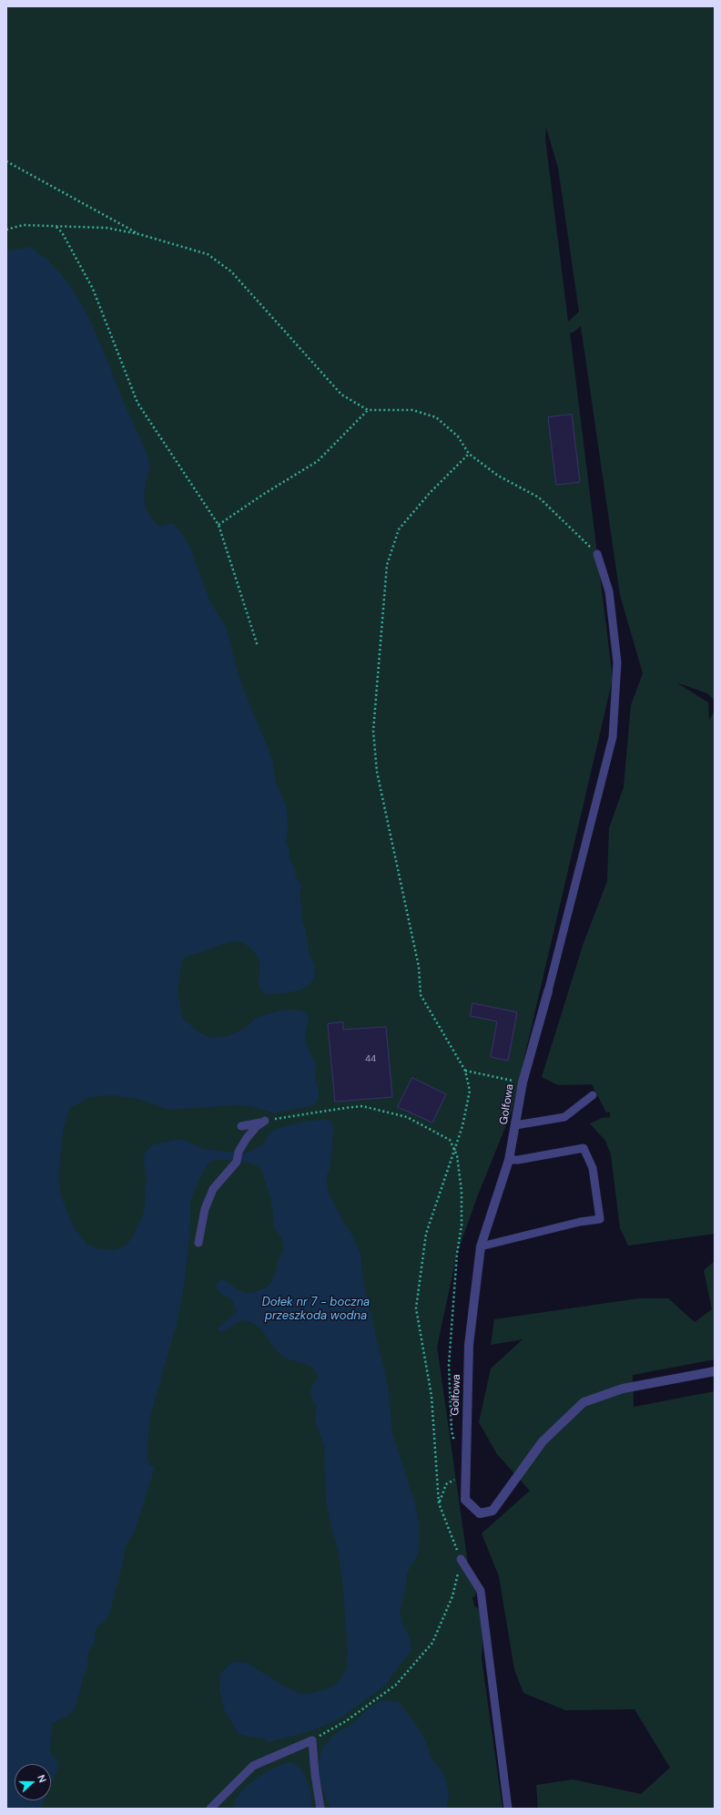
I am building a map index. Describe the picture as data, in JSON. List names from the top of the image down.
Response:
{
  "streets": {
    "street": ["Golfowa"]
  },
  "water": ["Dołek nr 7 - boczna przeszkoda wodna"],
  "house_numbers": ["44"],
  "north": "right"
}
